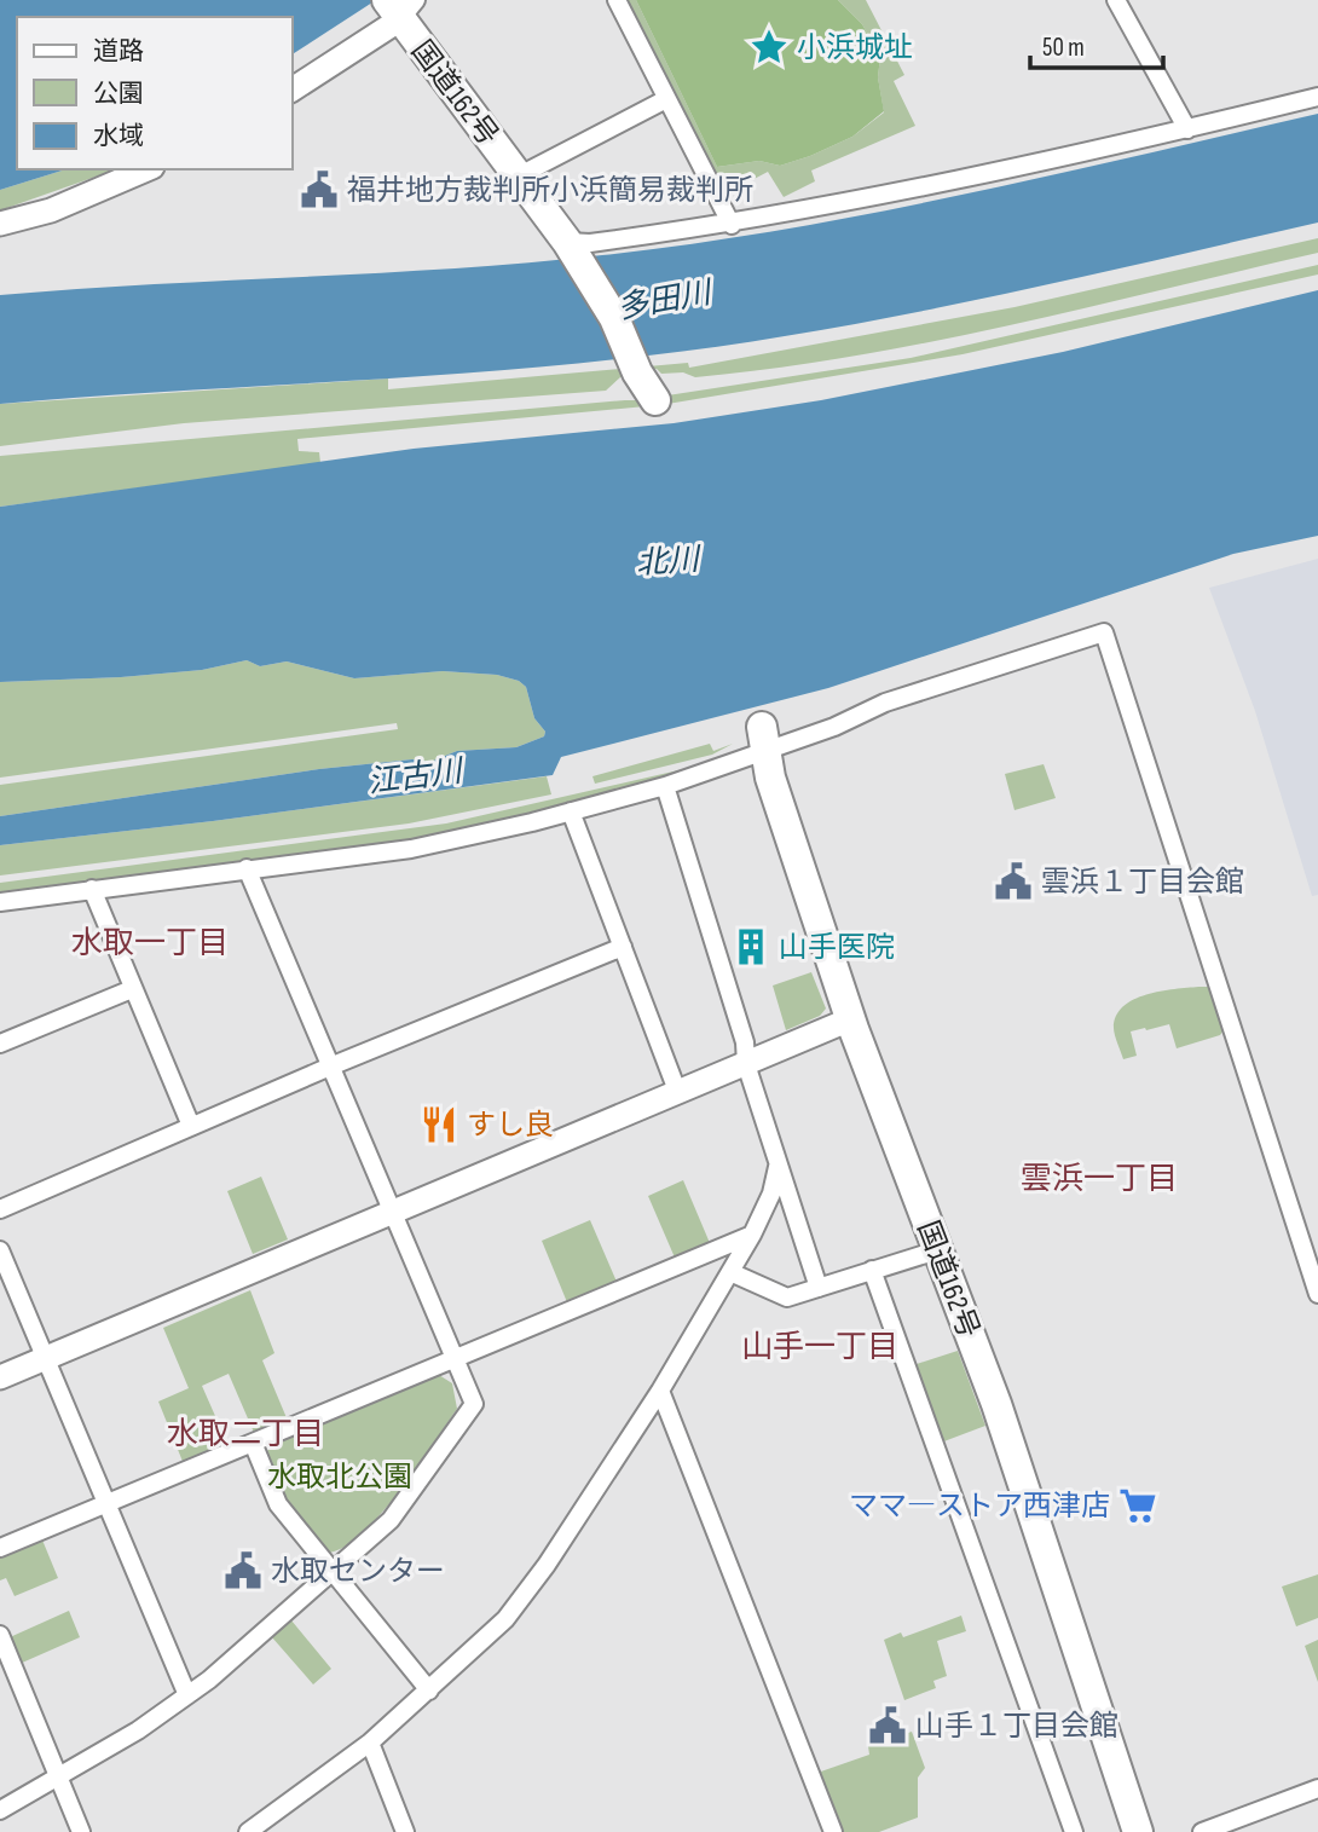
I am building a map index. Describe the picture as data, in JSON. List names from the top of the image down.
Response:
{
  "streets": {
    "highway": ["国道162号"]
  },
  "districts": [
    "水取一丁目",
    "雲浜一丁目",
    "山手一丁目",
    "水取二丁目"
  ],
  "water": ["多田川", "北川", "江古川"],
  "parks": ["水取北公園"],
  "places": {
    "place": ["小浜城址"],
    "public building": [
      "福井地方裁判所小浜簡易裁判所",
      "雲浜１丁目会館",
      "水取センター",
      "山手１丁目会館"
    ],
    "building": ["山手医院"],
    "restaurant": ["すし良"],
    "supermarket": ["ママ―ストア西津店"]
  },
  "legend": ["道路", "公園", "水域"],
  "scale_bar": "50 m"
}
